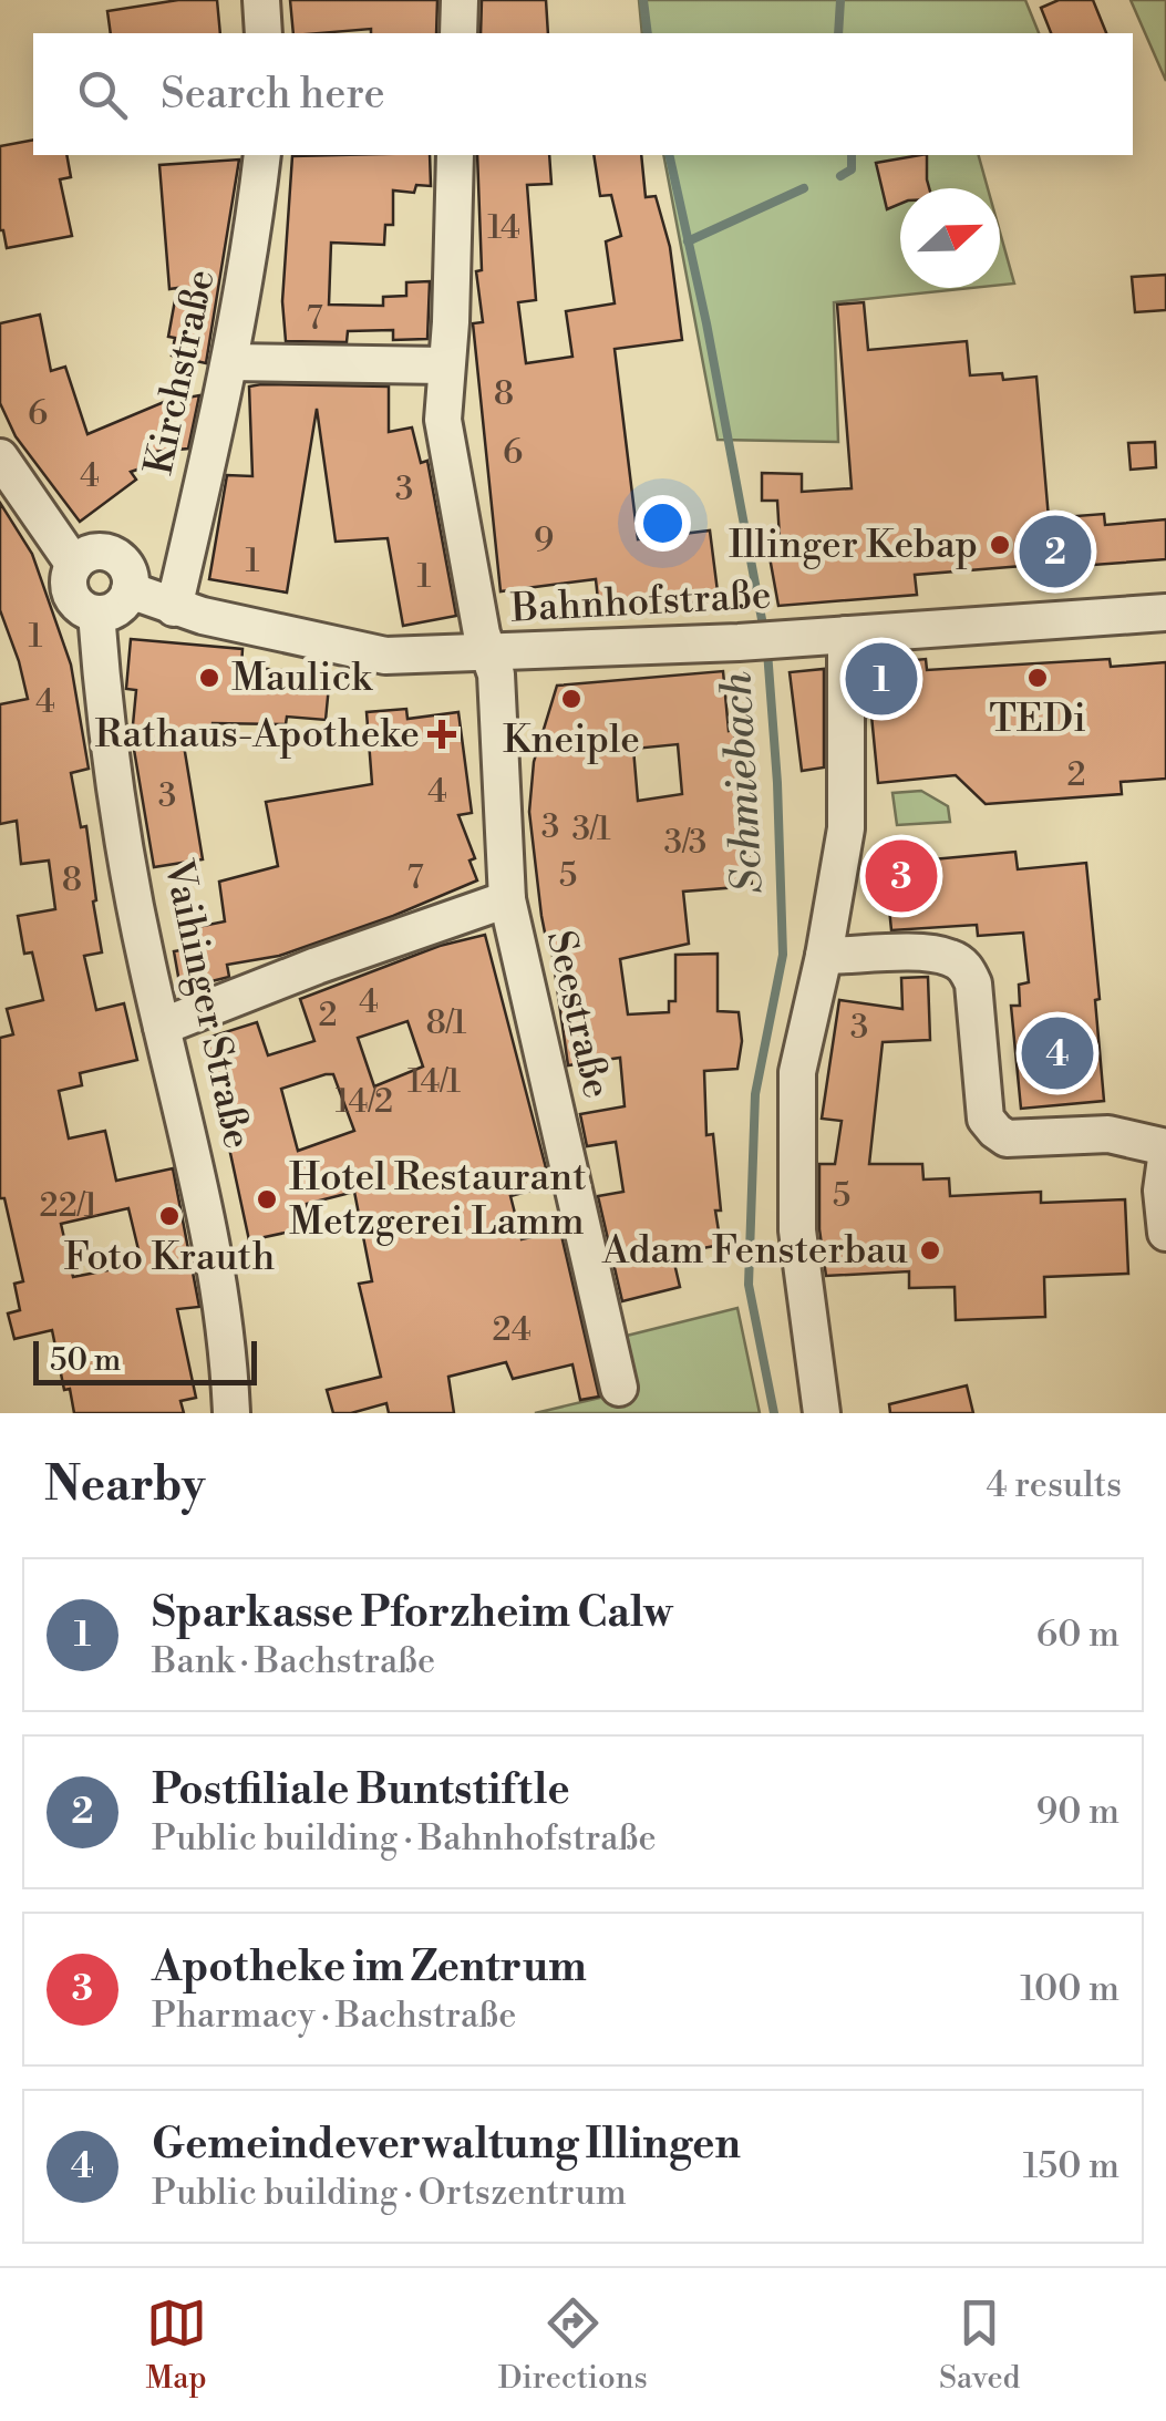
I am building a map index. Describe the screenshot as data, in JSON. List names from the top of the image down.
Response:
{
  "streets": {
    "street": [
      "Kirchstraße",
      "Bahnhofstraße",
      "Vaihinger Straße",
      "Seestraße"
    ]
  },
  "crossings": [
    ["Kirchstraße", "Bahnhofstraße"],
    ["Bahnhofstraße", "Vaihinger Straße"],
    ["Bahnhofstraße", "Seestraße"]
  ],
  "water": ["Schmiebach"],
  "places": {
    "other": [
      "Illinger Kebap",
      "Maulick",
      "TEDi",
      "Kneiple",
      "Hotel Restaurant Metzgerei Lamm",
      "Foto Krauth",
      "Adam Fensterbau"
    ],
    "health": ["Rathaus-Apotheke"]
  },
  "house_numbers": [
    "14",
    "7",
    "8",
    "6",
    "6",
    "4",
    "3",
    "9",
    "1",
    "1",
    "1",
    "4",
    "2",
    "4",
    "3",
    "3",
    "3/1",
    "3/3",
    "5",
    "7",
    "8",
    "4",
    "2",
    "8/1",
    "3",
    "14/1",
    "14/2",
    "5",
    "22/1",
    "24"
  ],
  "scale_bar": "50 m",
  "north": "right",
  "page": {
    "search": "Search here",
    "pins": [
      "2",
      "1",
      "3",
      "4"
    ],
    "scale": "50 m",
    "heading": ["Nearby", "4 results"],
    "list": [
      {
        "mark": "1",
        "name": "Sparkasse Pforzheim Calw",
        "note": "Bank · Bachstraße",
        "value": "60 m"
      },
      {
        "mark": "2",
        "name": "Postfiliale Buntstiftle",
        "note": "Public building · Bahnhofstraße",
        "value": "90 m"
      },
      {
        "mark": "3",
        "name": "Apotheke im Zentrum",
        "note": "Pharmacy · Bachstraße",
        "value": "100 m"
      },
      {
        "mark": "4",
        "name": "Gemeindeverwaltung Illingen",
        "note": "Public building · Ortszentrum",
        "value": "150 m"
      }
    ],
    "nav": ["Map", "Directions", "Saved"]
  }
}
